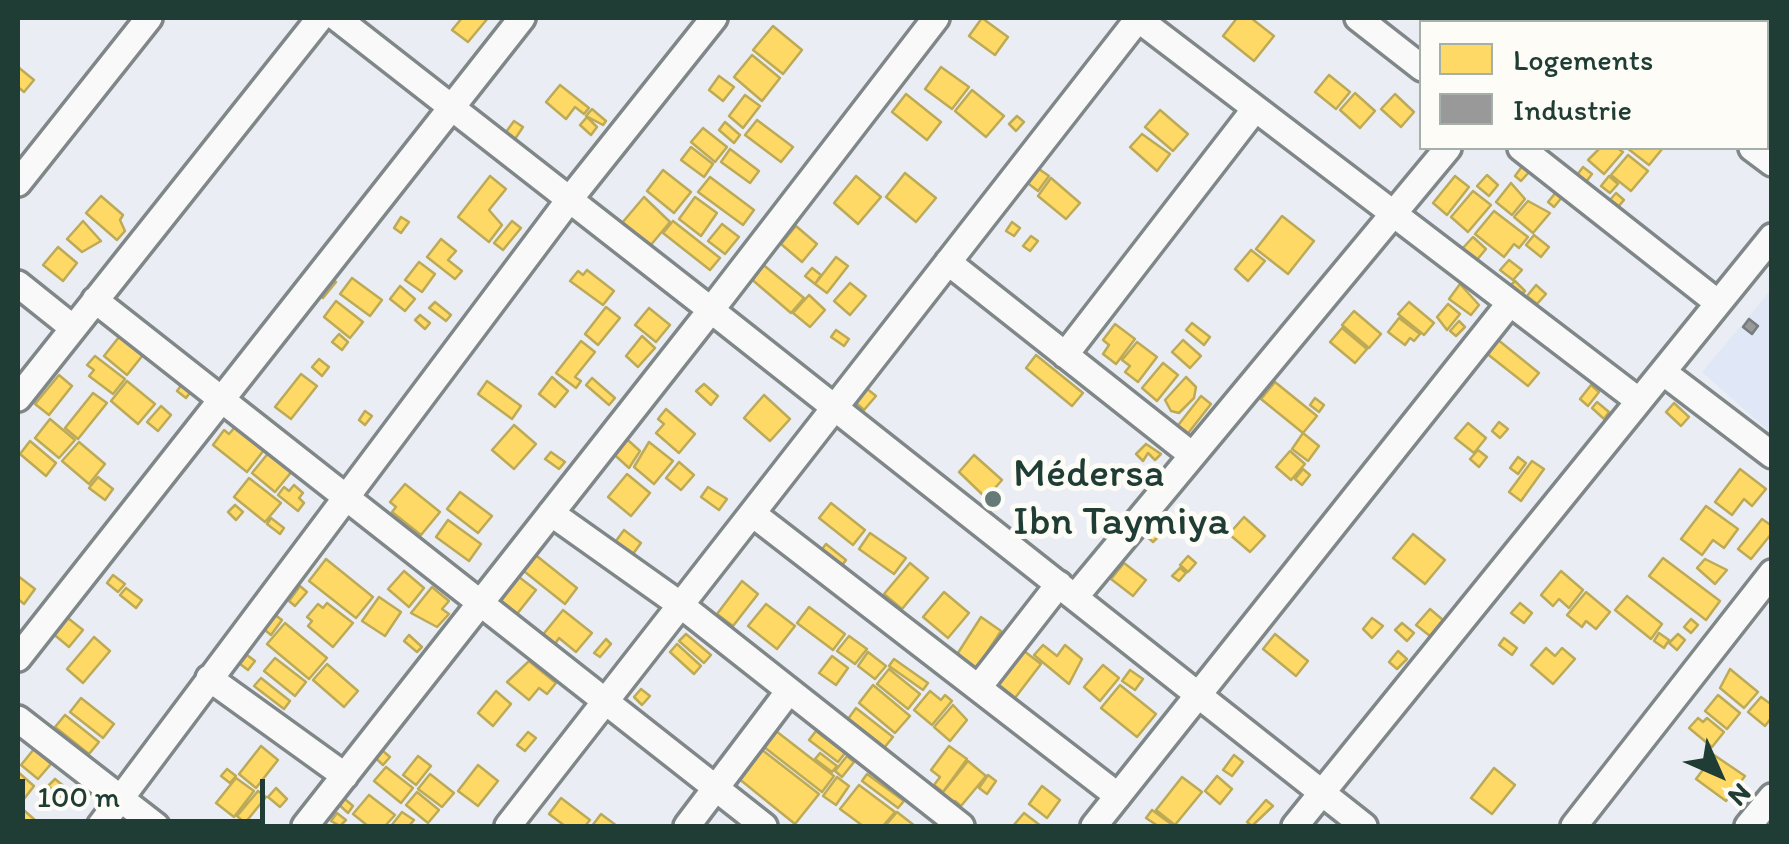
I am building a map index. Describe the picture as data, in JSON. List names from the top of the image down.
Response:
{
  "places": ["Médersa Ibn Taymiya"],
  "legend": ["Logements", "Industrie"],
  "scale_bar": "100 m",
  "north": "bottom right"
}
